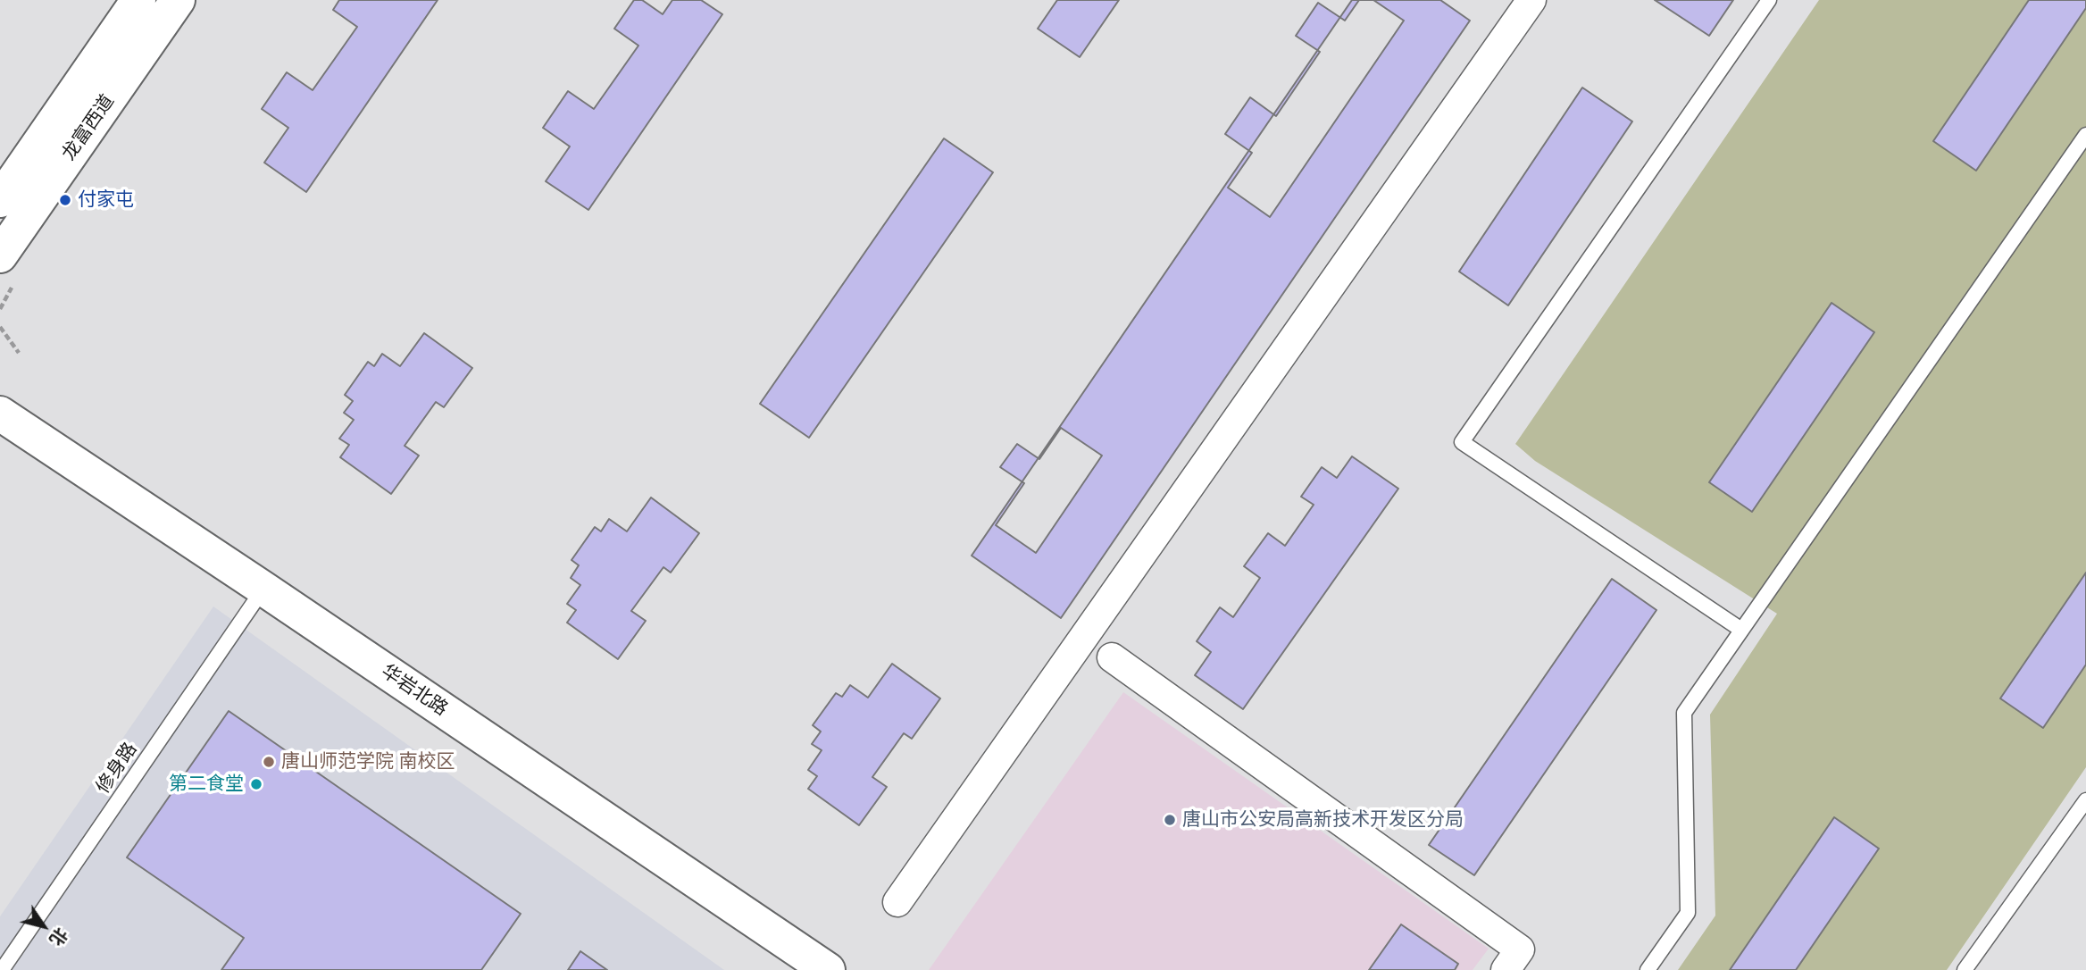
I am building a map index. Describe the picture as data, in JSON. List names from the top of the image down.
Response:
{
  "streets": {
    "street": ["龙富西道", "华岩北路"],
    "lane": ["修身路"]
  },
  "crossings": [
    ["华岩北路", "修身路"]
  ],
  "places": [
    "付家屯",
    "唐山师范学院 南校区",
    "第二食堂",
    "唐山市公安局高新技术开发区分局"
  ],
  "north": "bottom right"
}
